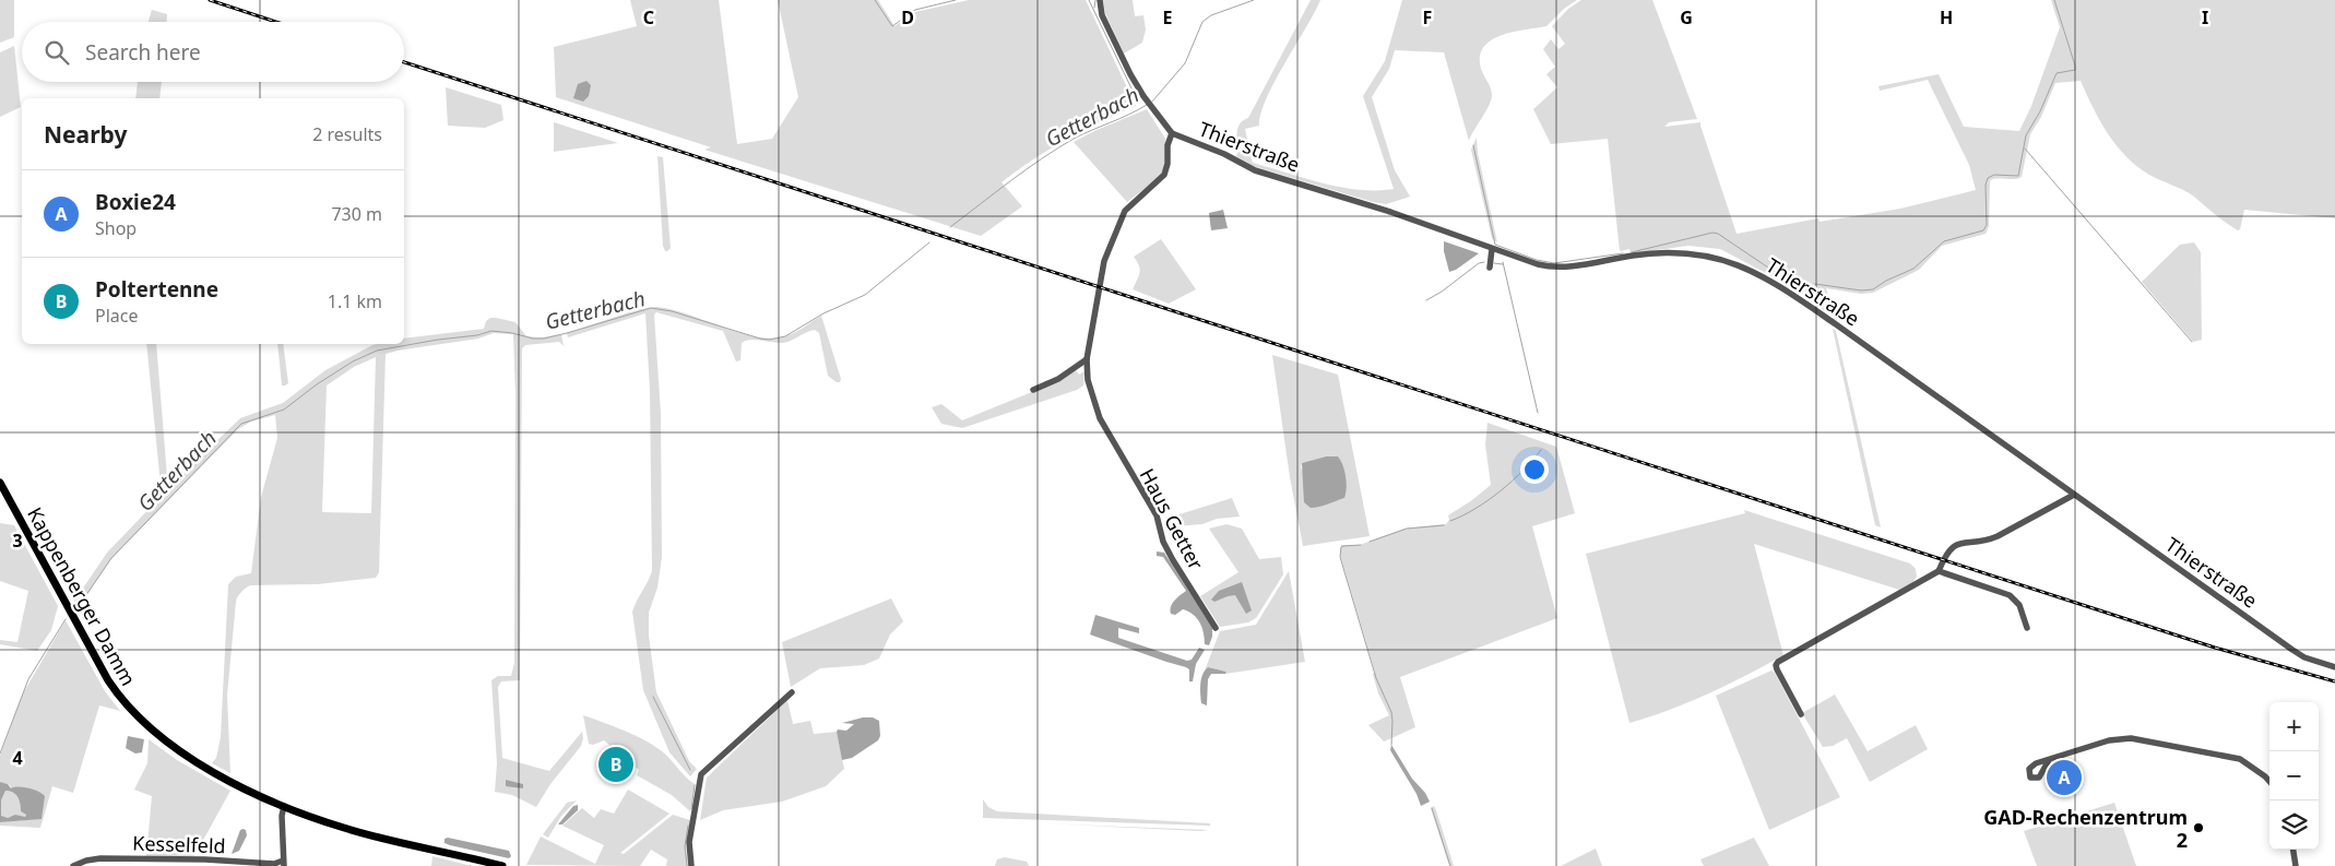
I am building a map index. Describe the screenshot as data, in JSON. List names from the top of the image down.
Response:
{
  "streets": {
    "main road": ["Kappenberger Damm"],
    "street": ["Thierstraße", "Haus Getter", "Kesselfeld"]
  },
  "crossings": [
    ["Thierstraße", "Haus Getter"],
    ["Kappenberger Damm", "Kesselfeld"]
  ],
  "water": ["Getterbach"],
  "places": ["GAD-Rechenzentrum 2"],
  "page": {
    "search": "Search here",
    "heading": ["Nearby", "2 results"],
    "list": [
      {
        "mark": "A",
        "name": "Boxie24",
        "note": "Shop",
        "value": "730 m"
      },
      {
        "mark": "B",
        "name": "Poltertenne",
        "note": "Place",
        "value": "1.1 km"
      }
    ],
    "map_buttons": ["+", "−"],
    "pins": ["B", "A"]
  },
  "grid": {
    "columns": [
      "C",
      "D",
      "E",
      "F",
      "G",
      "H",
      "I"
    ],
    "rows": ["3", "4"]
  }
}
